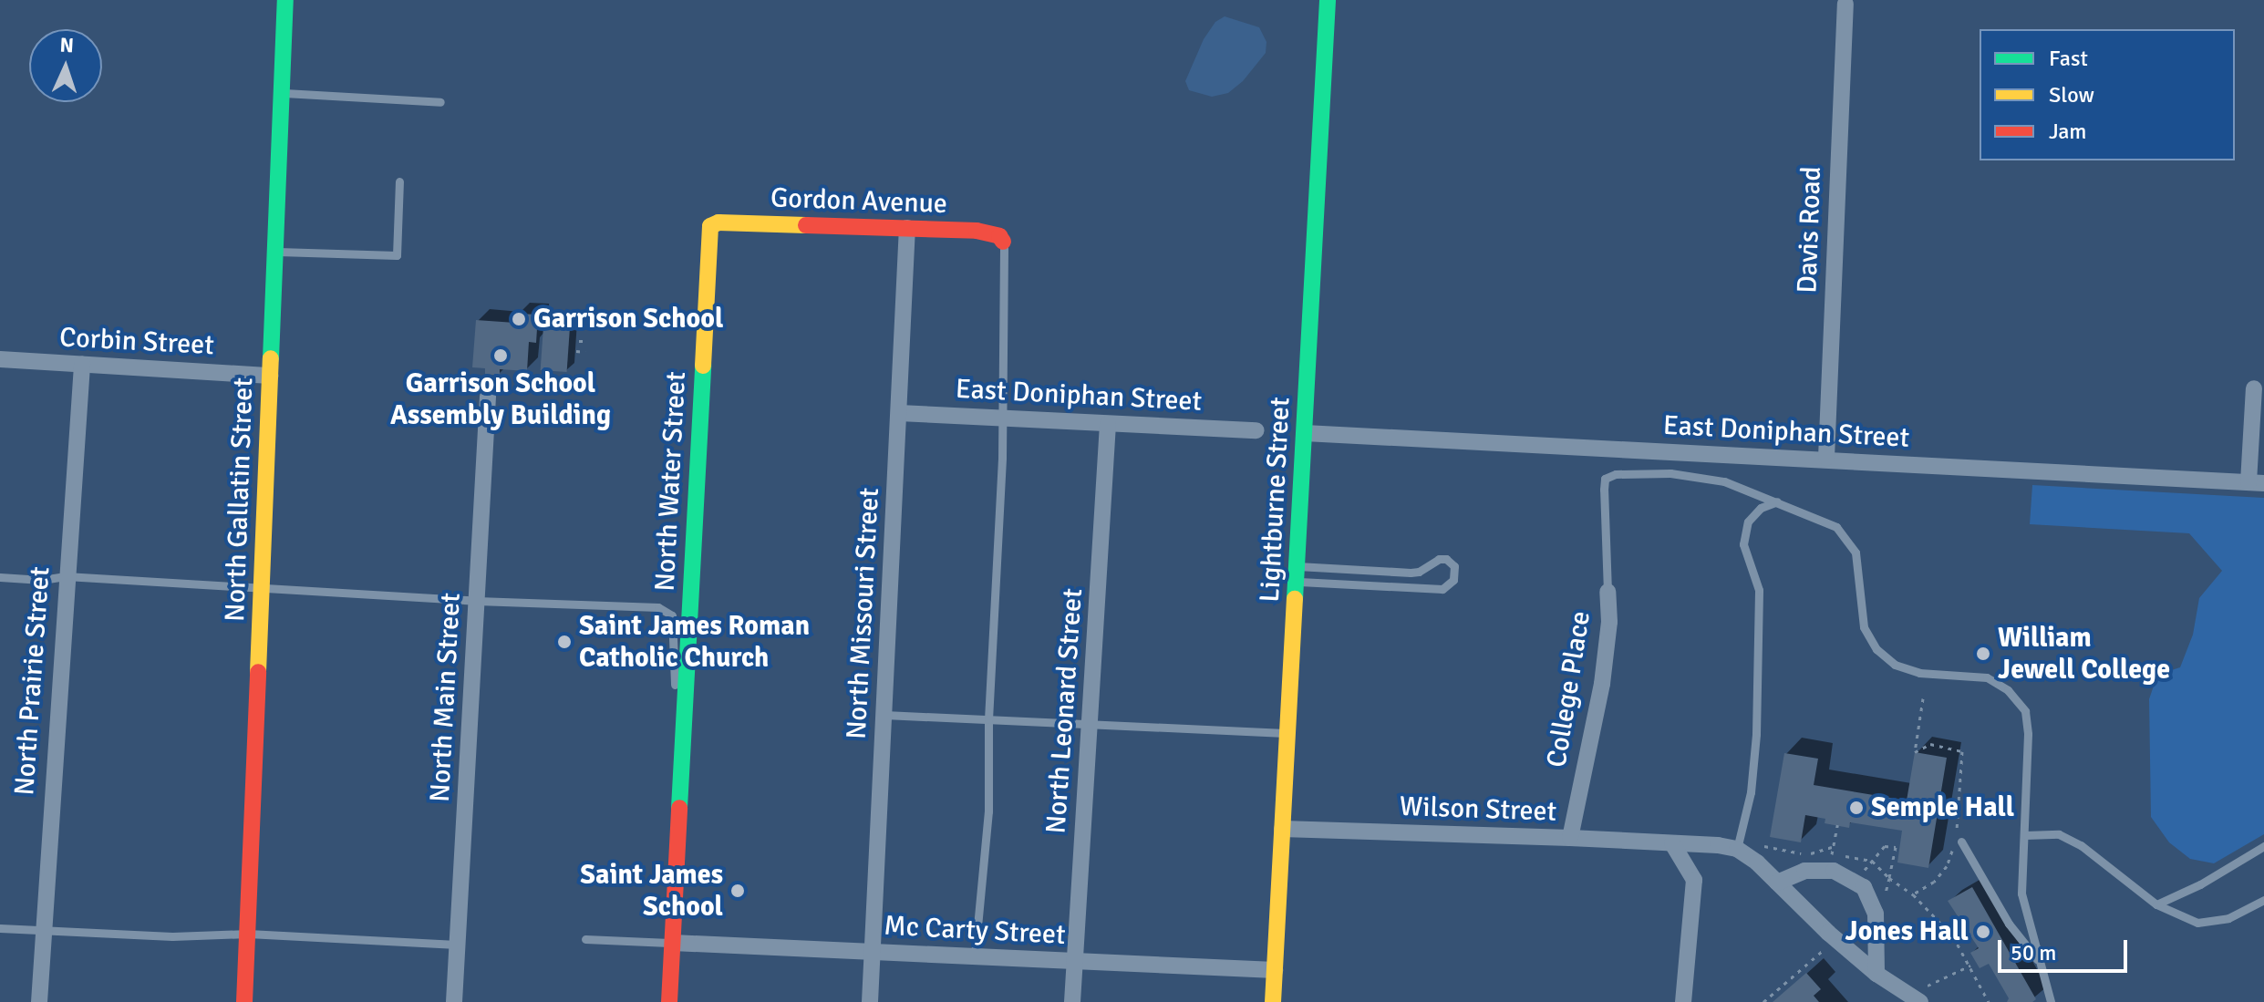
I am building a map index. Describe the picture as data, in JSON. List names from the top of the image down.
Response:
{
  "streets": {
    "street": [
      "Gordon Avenue",
      "Davis Road",
      "Corbin Street",
      "East Doniphan Street",
      "North Water Street",
      "North Gallatin Street",
      "Lightburne Street",
      "North Missouri Street",
      "North Prairie Street",
      "College Place",
      "North Main Street",
      "North Leonard Street",
      "Wilson Street",
      "Mc Carty Street"
    ]
  },
  "crossings": [
    ["Gordon Avenue", "North Water Street"],
    ["Gordon Avenue", "North Missouri Street"],
    ["Davis Road", "East Doniphan Street"],
    ["Corbin Street", "North Gallatin Street"],
    ["Corbin Street", "North Prairie Street"],
    ["East Doniphan Street", "Lightburne Street"],
    ["East Doniphan Street", "North Missouri Street"],
    ["East Doniphan Street", "North Leonard Street"],
    ["North Water Street", "Mc Carty Street"],
    ["Lightburne Street", "Wilson Street"],
    ["Lightburne Street", "Mc Carty Street"],
    ["North Missouri Street", "Mc Carty Street"],
    ["College Place", "Wilson Street"],
    ["North Leonard Street", "Mc Carty Street"]
  ],
  "places": [
    "Garrison School",
    "Garrison School Assembly Building",
    "Saint James Roman Catholic Church",
    "William Jewell College",
    "Semple Hall",
    "Saint James School",
    "Jones Hall"
  ],
  "legend": ["Fast", "Slow", "Jam"],
  "scale_bar": "50 m",
  "north": "top"
}
